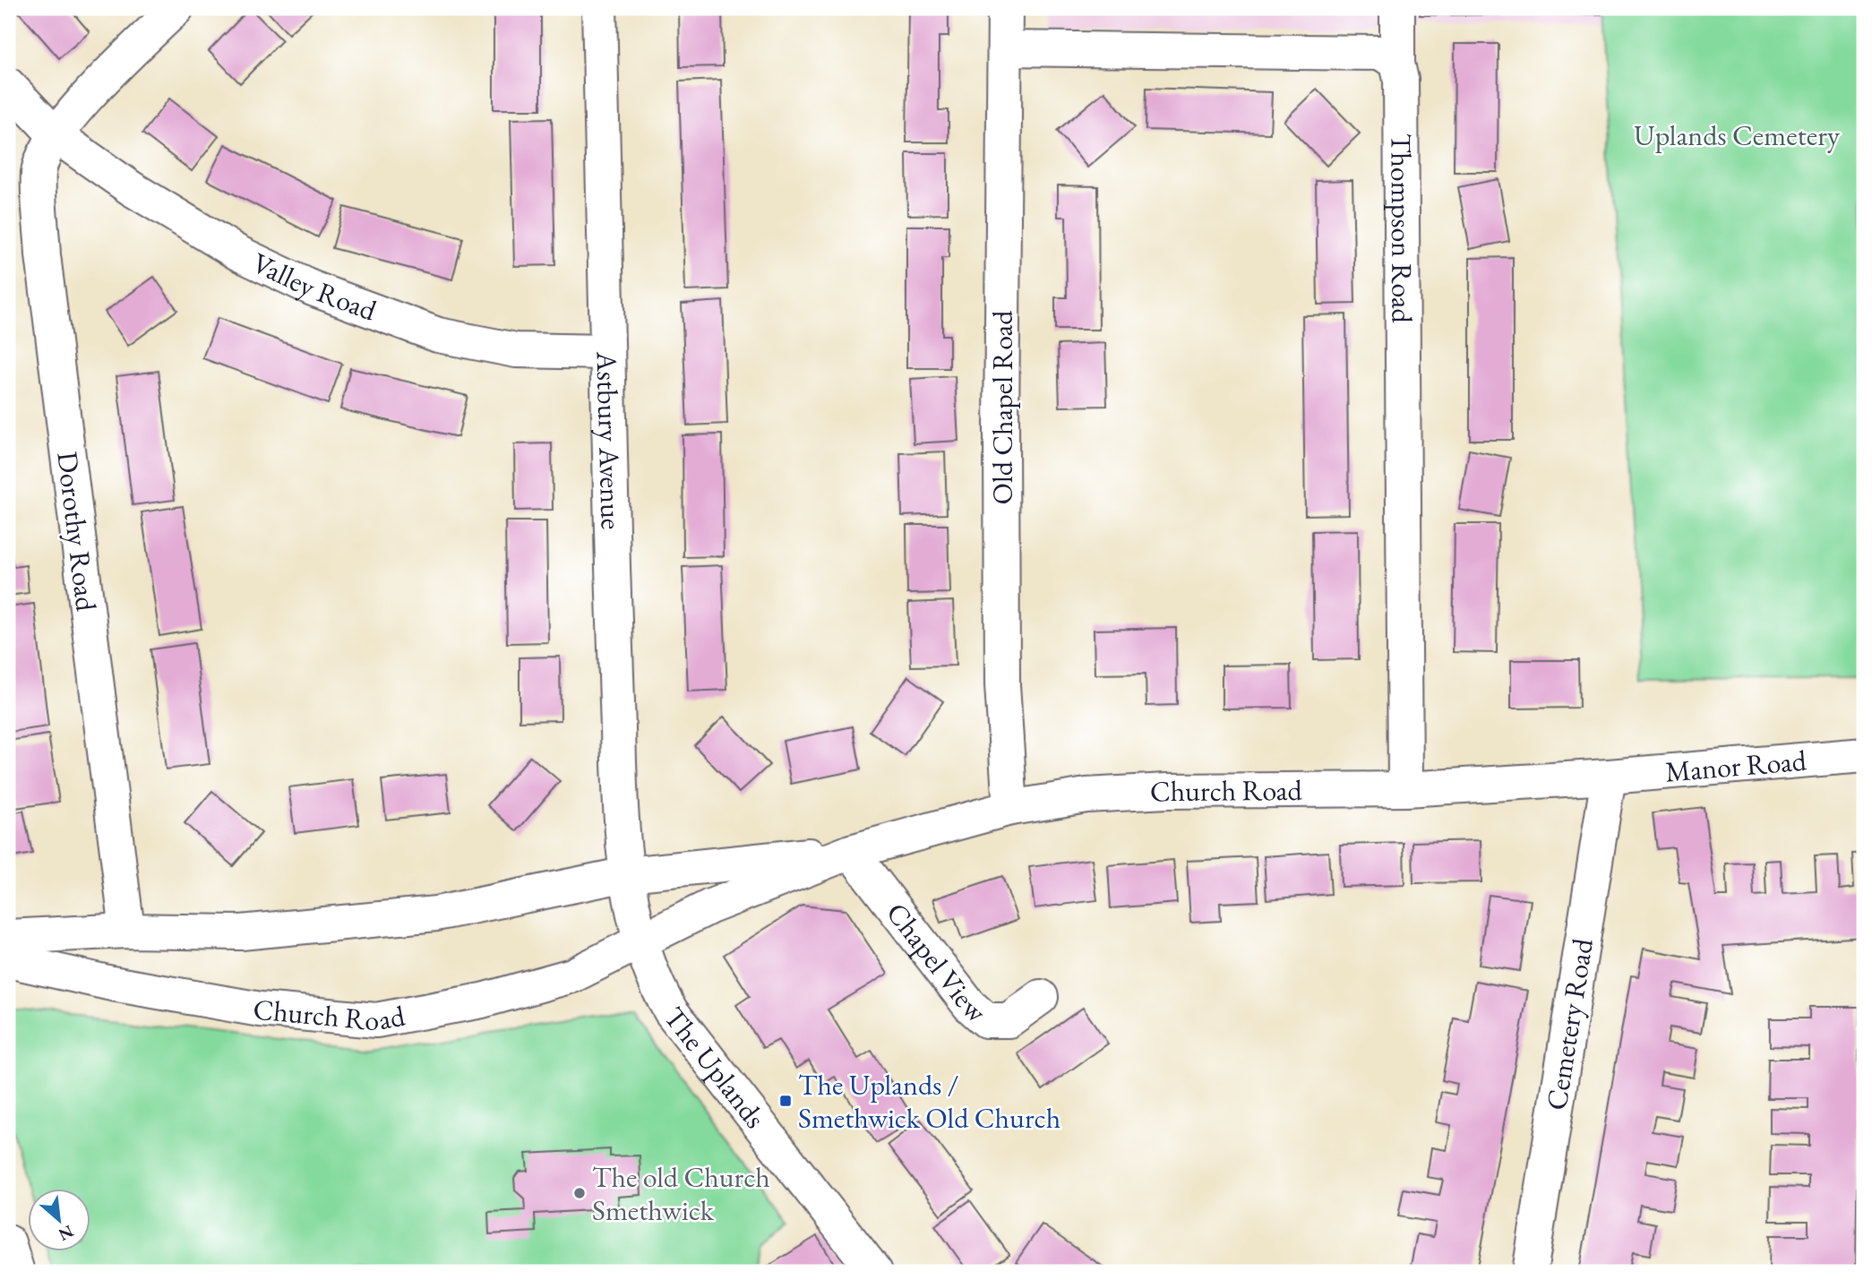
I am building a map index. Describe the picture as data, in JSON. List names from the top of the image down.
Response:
{
  "streets": {
    "street": [
      "Thompson Road",
      "Valley Road",
      "Old Chapel Road",
      "Astbury Avenue",
      "Dorothy Road",
      "Manor Road",
      "Church Road",
      "Chapel View",
      "Cemetery Road",
      "The Uplands"
    ]
  },
  "crossings": [
    ["Thompson Road", "Church Road"],
    ["Valley Road", "Astbury Avenue"],
    ["Valley Road", "Dorothy Road"],
    ["Old Chapel Road", "Church Road"],
    ["Astbury Avenue", "Church Road"],
    ["Dorothy Road", "Church Road"],
    ["Manor Road", "Church Road"],
    ["Manor Road", "Cemetery Road"],
    ["Church Road", "Chapel View"],
    ["Church Road", "Cemetery Road"],
    ["Church Road", "The Uplands"]
  ],
  "parks": ["Uplands Cemetery"],
  "places": {
    "transit": ["The Uplands / Smethwick Old Church"],
    "other": ["The old Church Smethwick"]
  },
  "north": "bottom right"
}
